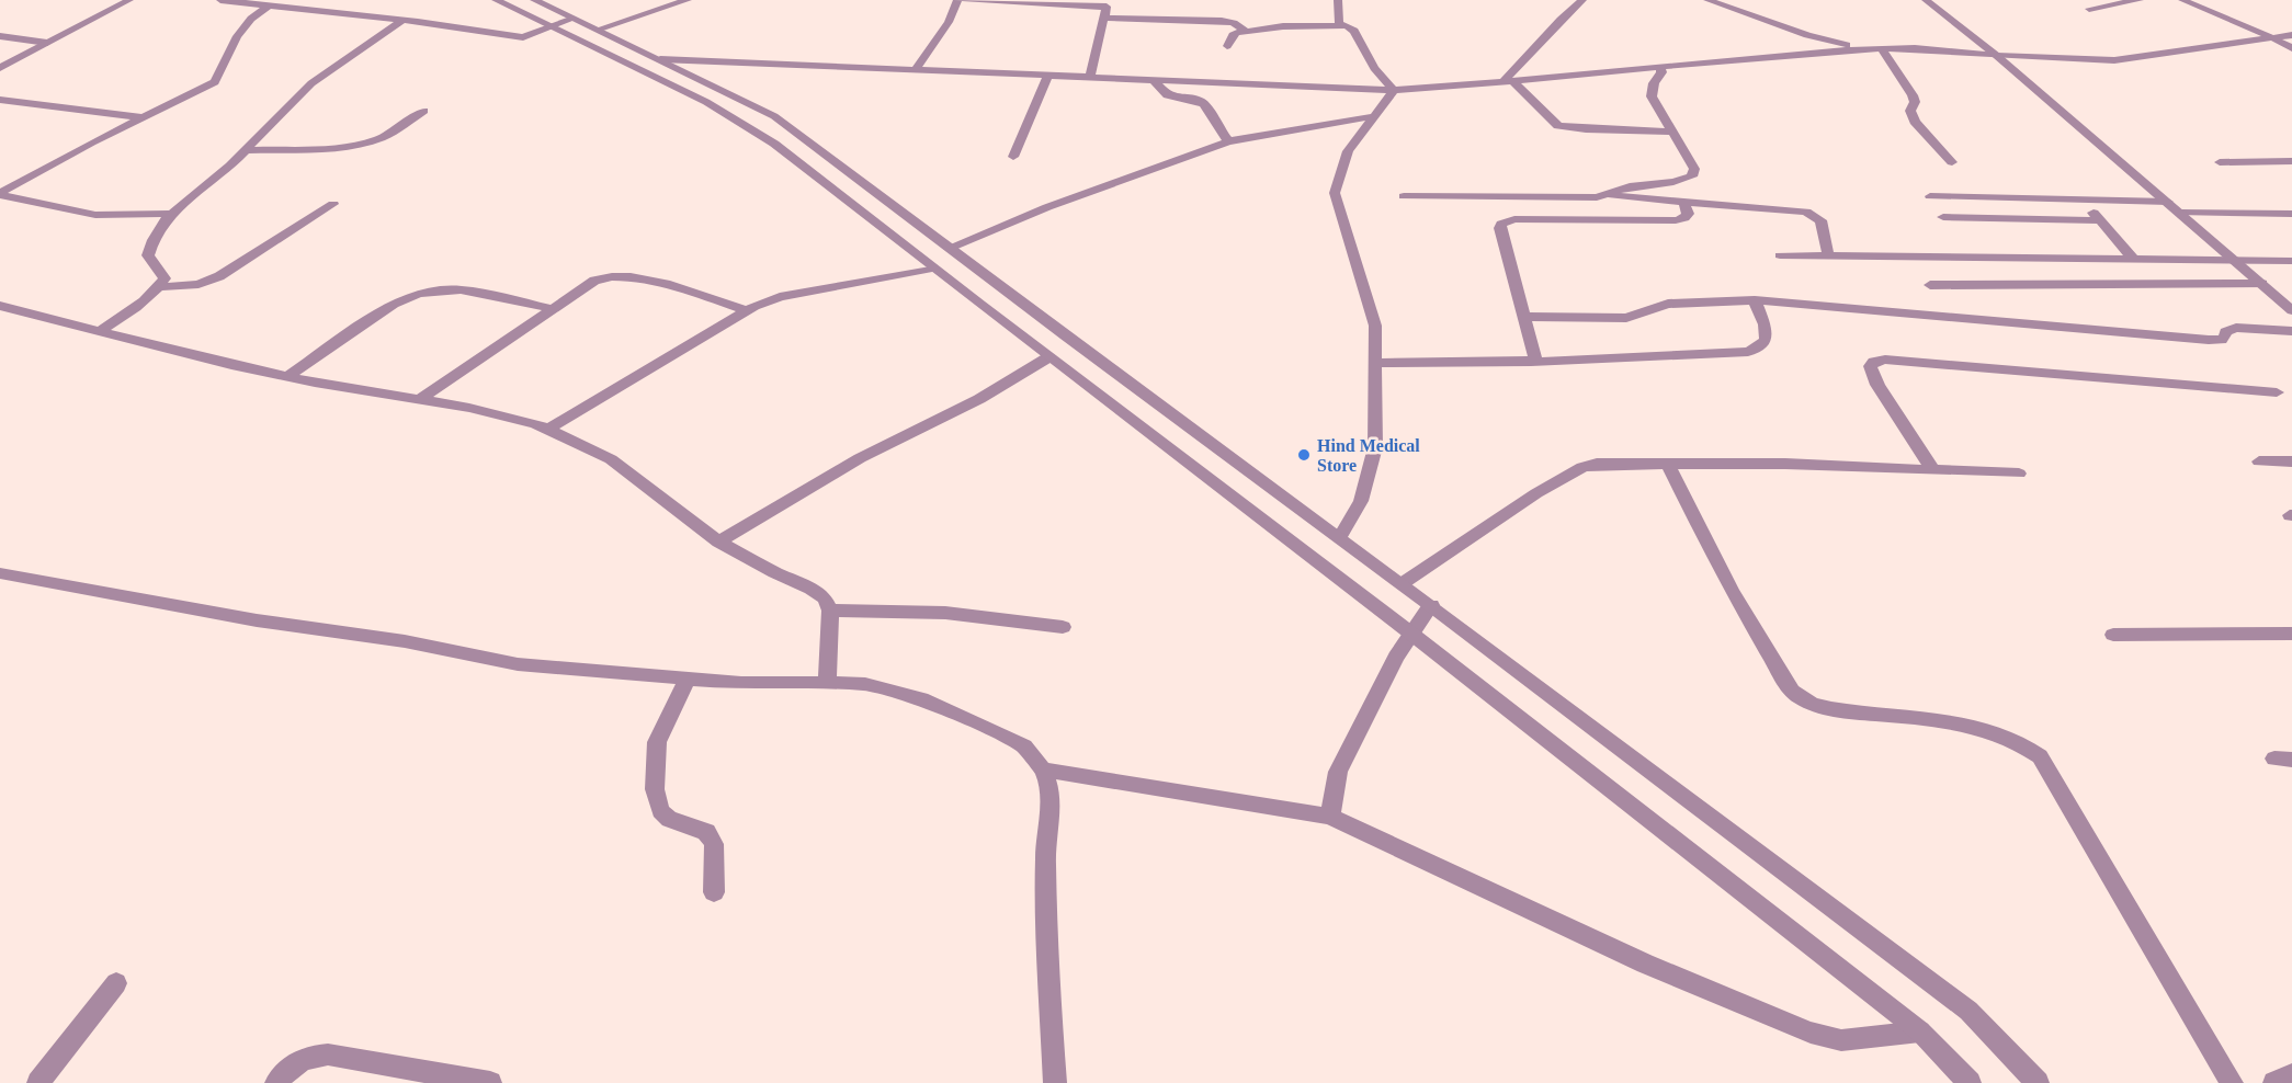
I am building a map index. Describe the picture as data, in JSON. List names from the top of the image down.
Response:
{
  "places": ["Hind Medical Store"]
}
